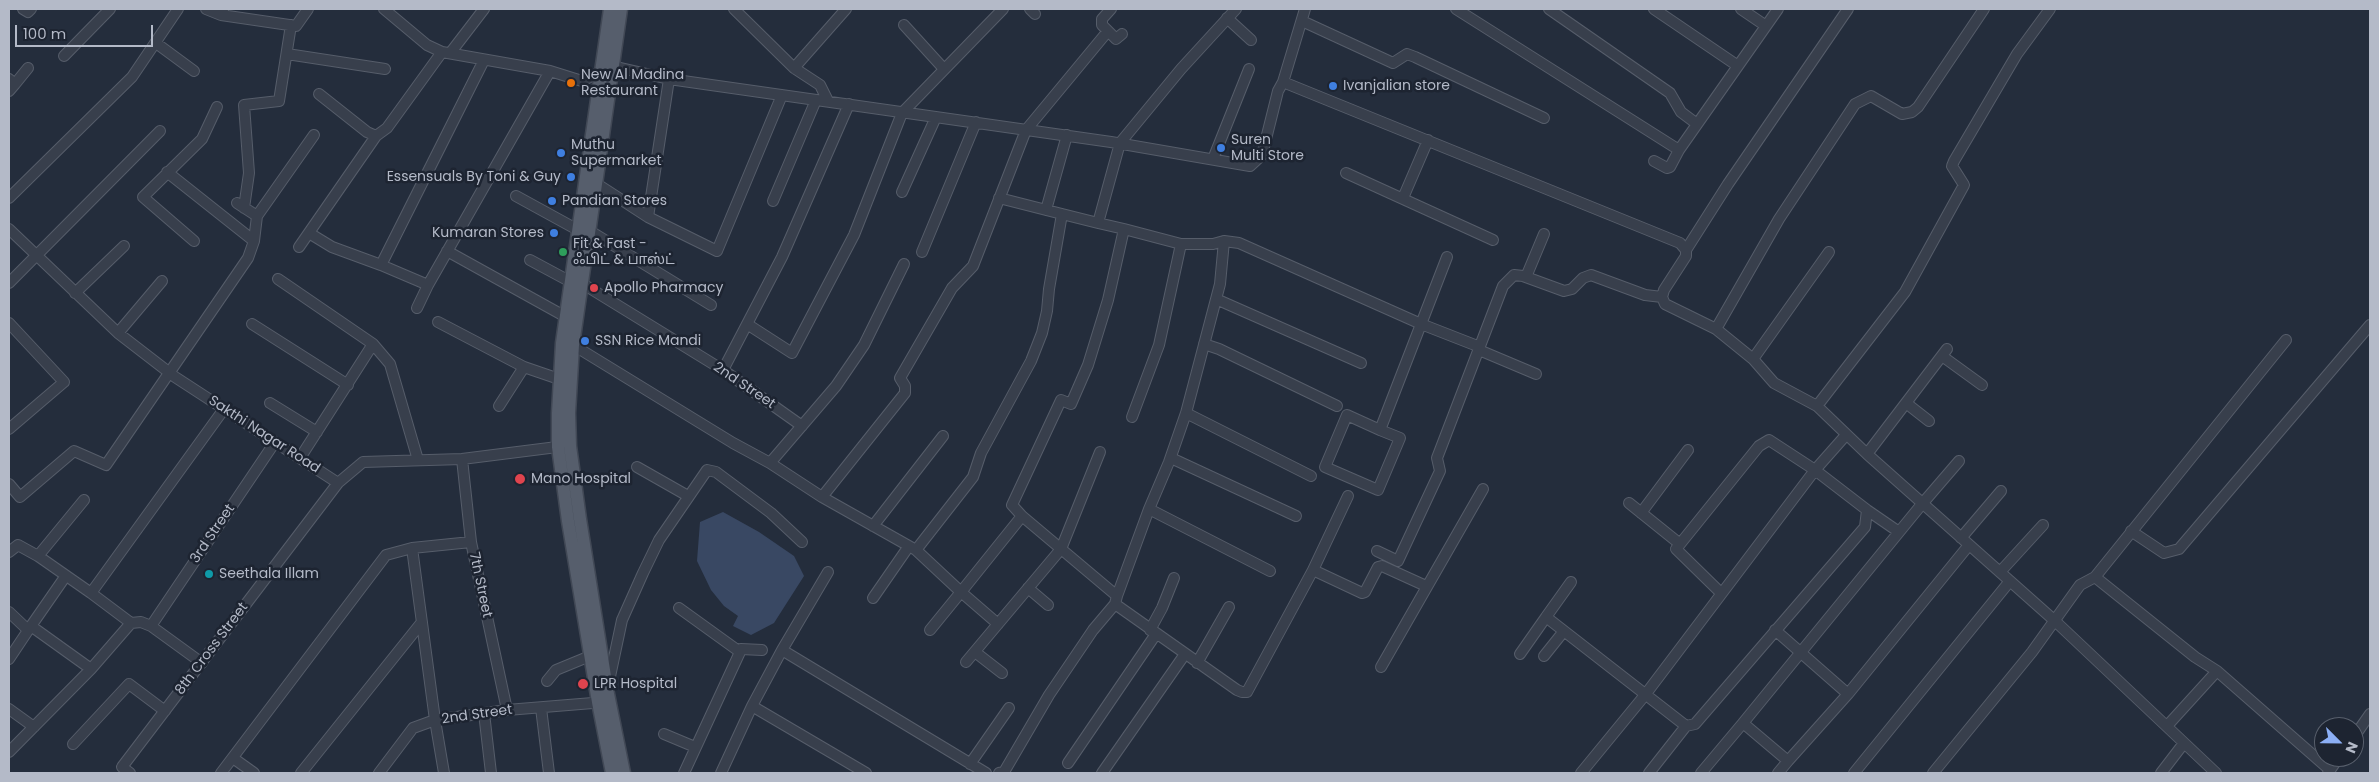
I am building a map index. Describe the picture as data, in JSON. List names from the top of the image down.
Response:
{
  "streets": {
    "street": [
      "2nd Street",
      "Sakthi Nagar Road",
      "3rd Street",
      "7th Street",
      "8th Cross Street"
    ]
  },
  "crossings": [
    ["2nd Street", "7th Street"],
    ["Sakthi Nagar Road", "3rd Street"],
    ["Sakthi Nagar Road", "8th Cross Street"]
  ],
  "places": [
    "New Al Madina Restaurant",
    "Ivanjalian store",
    "Suren Multi Store",
    "Muthu Supermarket",
    "Essensuals By Toni & Guy",
    "Pandian Stores",
    "Kumaran Stores",
    "Fit & Fast - ஃபிட் & பாஸ்ட்",
    "Apollo Pharmacy",
    "SSN Rice Mandi",
    "Mano Hospital",
    "Seethala Illam",
    "LPR Hospital"
  ],
  "scale_bar": "100 m",
  "north": "bottom right"
}
